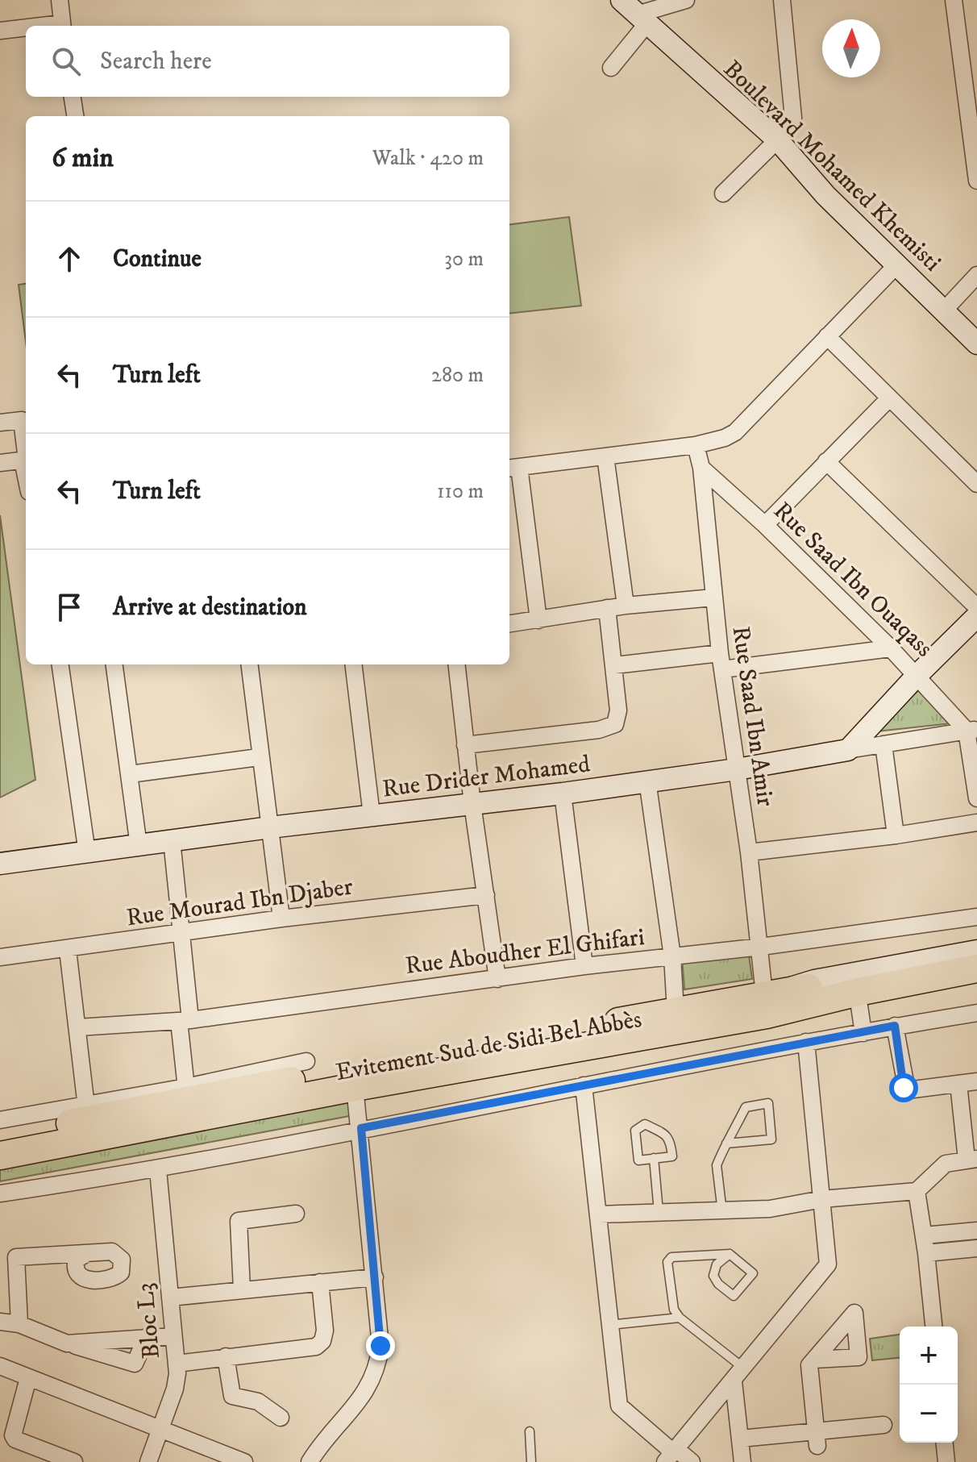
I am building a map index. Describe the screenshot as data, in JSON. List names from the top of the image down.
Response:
{
  "streets": {
    "highway": ["Evitement Sud de Sidi Bel Abbès"],
    "street": [
      "Boulevard Mohamed Khemisti",
      "Rue Saad Ibn Ouaqass",
      "Rue Saad Ibn Amir",
      "Rue Drider Mohamed",
      "Rue Mourad Ibn Djaber",
      "Rue Aboudher El Ghifari",
      "Bloc L3"
    ]
  },
  "crossings": [
    ["Rue Saad Ibn Ouaqass", "Rue Saad Ibn Amir"],
    ["Rue Saad Ibn Ouaqass", "Rue Drider Mohamed"],
    ["Rue Saad Ibn Amir", "Rue Drider Mohamed"],
    ["Rue Saad Ibn Amir", "Rue Aboudher El Ghifari"],
    ["Rue Saad Ibn Amir", "Evitement Sud de Sidi Bel Abbès"]
  ],
  "north": "top",
  "page": {
    "search": "Search here",
    "heading": ["6 min", "Walk · 420 m"],
    "list": [
      ["Continue", "30 m"],
      ["Turn left", "280 m"],
      ["Turn left", "110 m"],
      "Arrive at destination"
    ],
    "map_buttons": ["+", "−"]
  }
}
